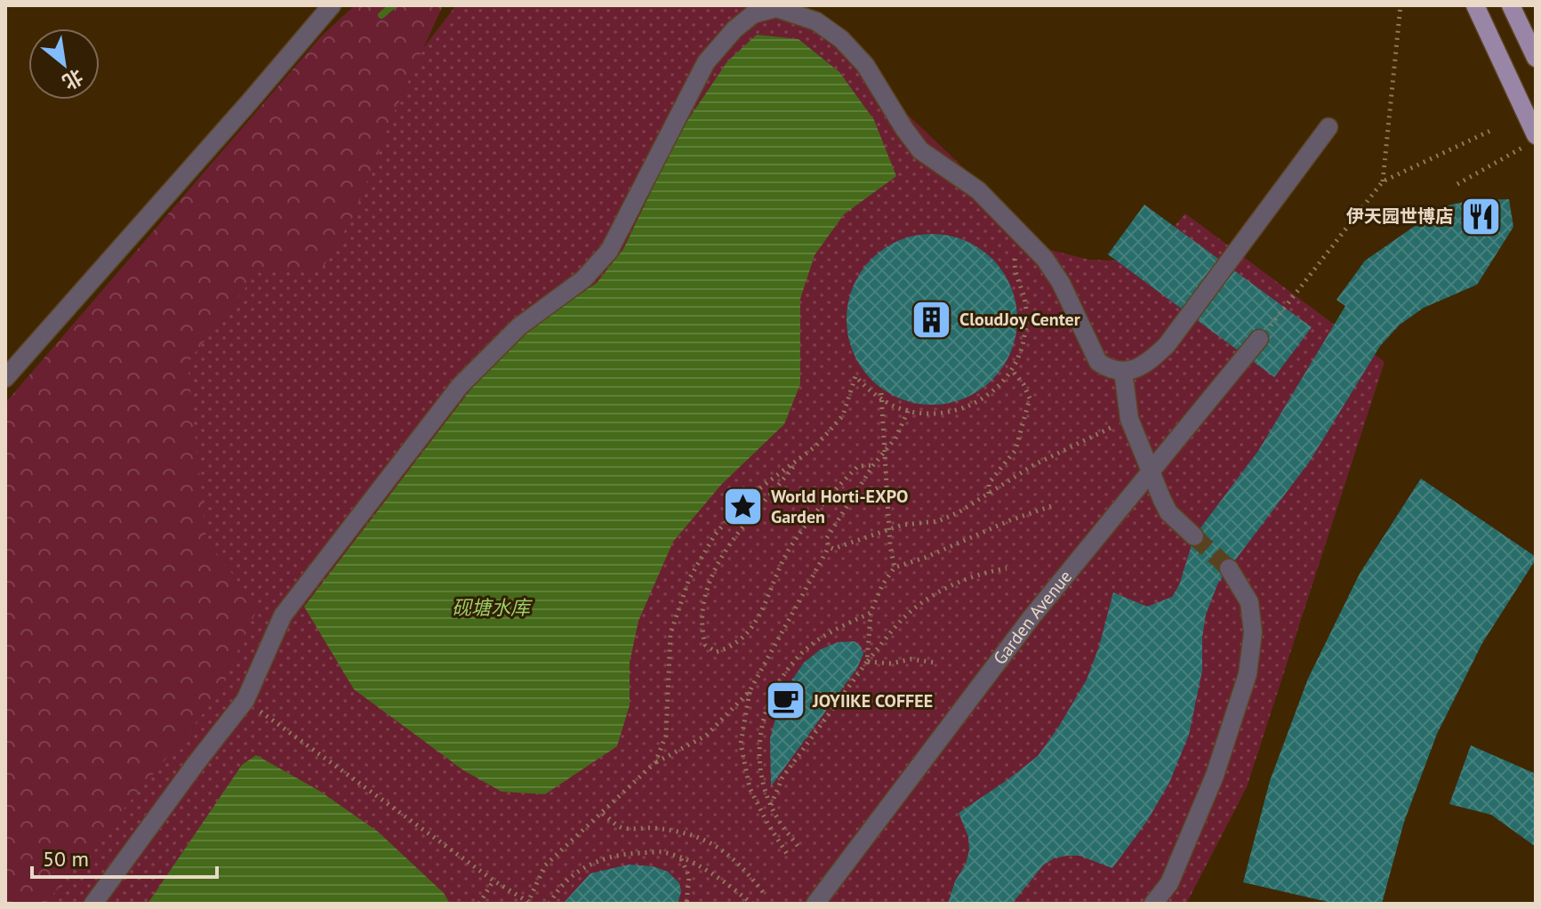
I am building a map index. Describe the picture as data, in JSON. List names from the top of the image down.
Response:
{
  "streets": {
    "street": ["Garden Avenue"]
  },
  "water": ["砚塘水库"],
  "places": {
    "restaurant": ["伊天园世博店"],
    "building": ["CloudJoy Center"],
    "place": ["World Horti-EXPO Garden"],
    "cafe": ["JOYIIKE COFFEE"]
  },
  "scale_bar": "50 m",
  "north": "bottom right"
}
